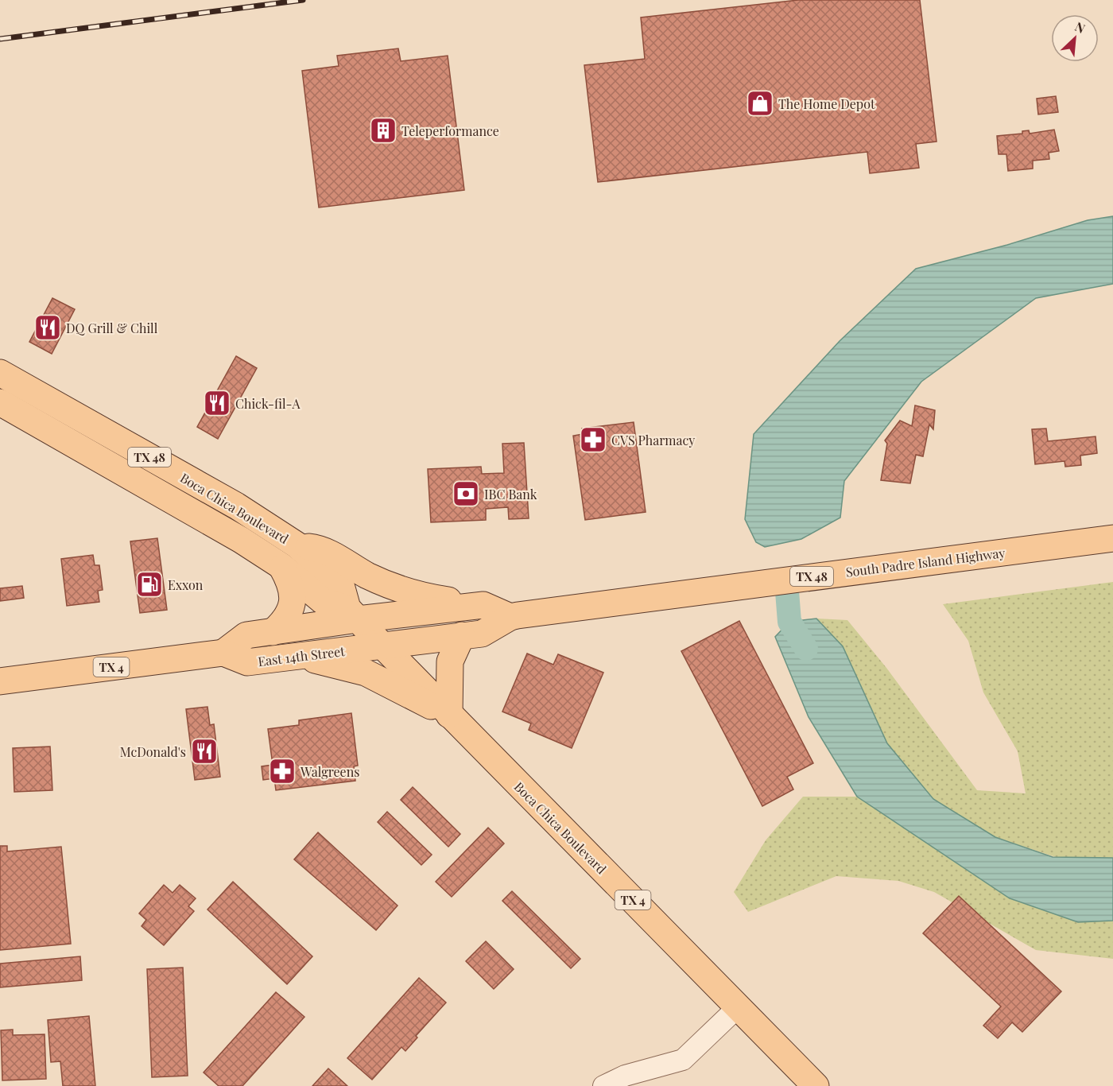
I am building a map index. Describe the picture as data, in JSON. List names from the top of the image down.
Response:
{
  "streets": {
    "main road": [
      "TX 48",
      "Boca Chica Boulevard",
      "South Padre Island Highway",
      "East 14th Street",
      "TX 4"
    ]
  },
  "crossings": [
    ["TX 48", "Boca Chica Boulevard"],
    ["TX 48", "South Padre Island Highway"],
    ["Boca Chica Boulevard", "South Padre Island Highway"],
    ["Boca Chica Boulevard", "East 14th Street"],
    ["Boca Chica Boulevard", "TX 4"],
    ["South Padre Island Highway", "East 14th Street"],
    ["East 14th Street", "TX 4"]
  ],
  "places": {
    "shop": ["The Home Depot"],
    "building": ["Teleperformance"],
    "restaurant": ["DQ Grill & Chill", "Chick-fil-A", "McDonald's"],
    "pharmacy": ["CVS Pharmacy", "Walgreens"],
    "bank": ["IBC Bank"],
    "fuel station": ["Exxon"]
  },
  "north": "top right"
}
